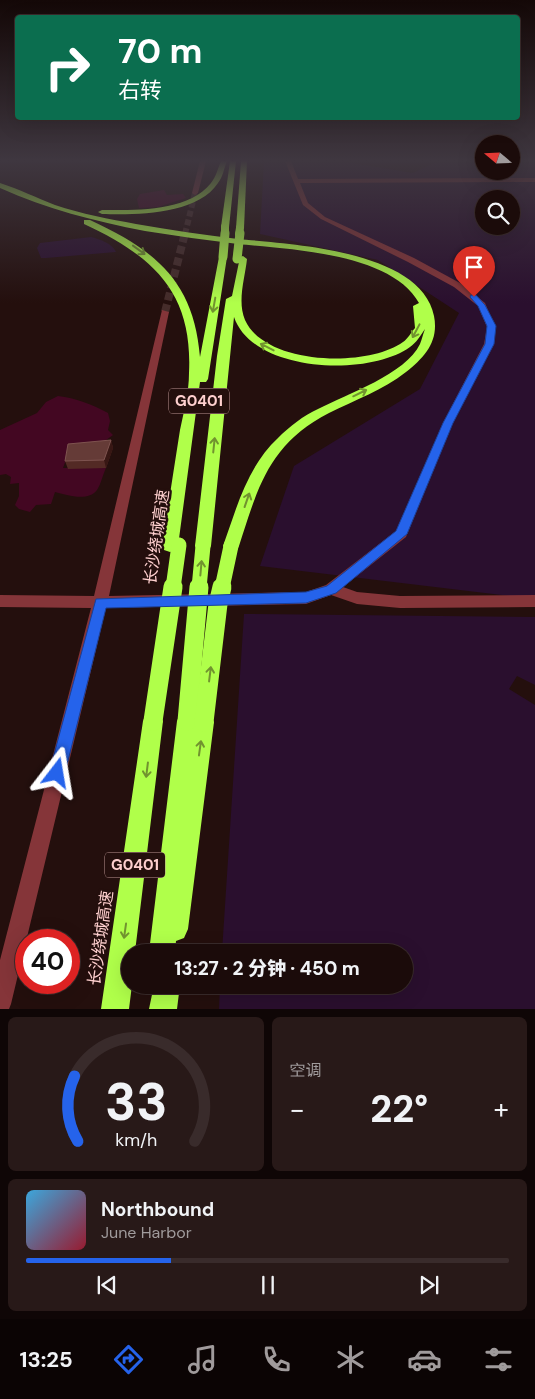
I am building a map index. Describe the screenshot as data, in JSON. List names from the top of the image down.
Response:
{
  "streets": {
    "highway": ["G0401", "长沙绕城高速"]
  },
  "north": "left",
  "page": {
    "turn": ["70 m", "右转"],
    "limit": "40",
    "trip": "13:27 · 2 分钟 · 450 m",
    "tile": "空调",
    "heat": ["−", "22°", "+"],
    "song": ["Northbound", "June Harbor"],
    "tabs": "13:25",
    "gauge": ["33", "km/h"]
  }
}
